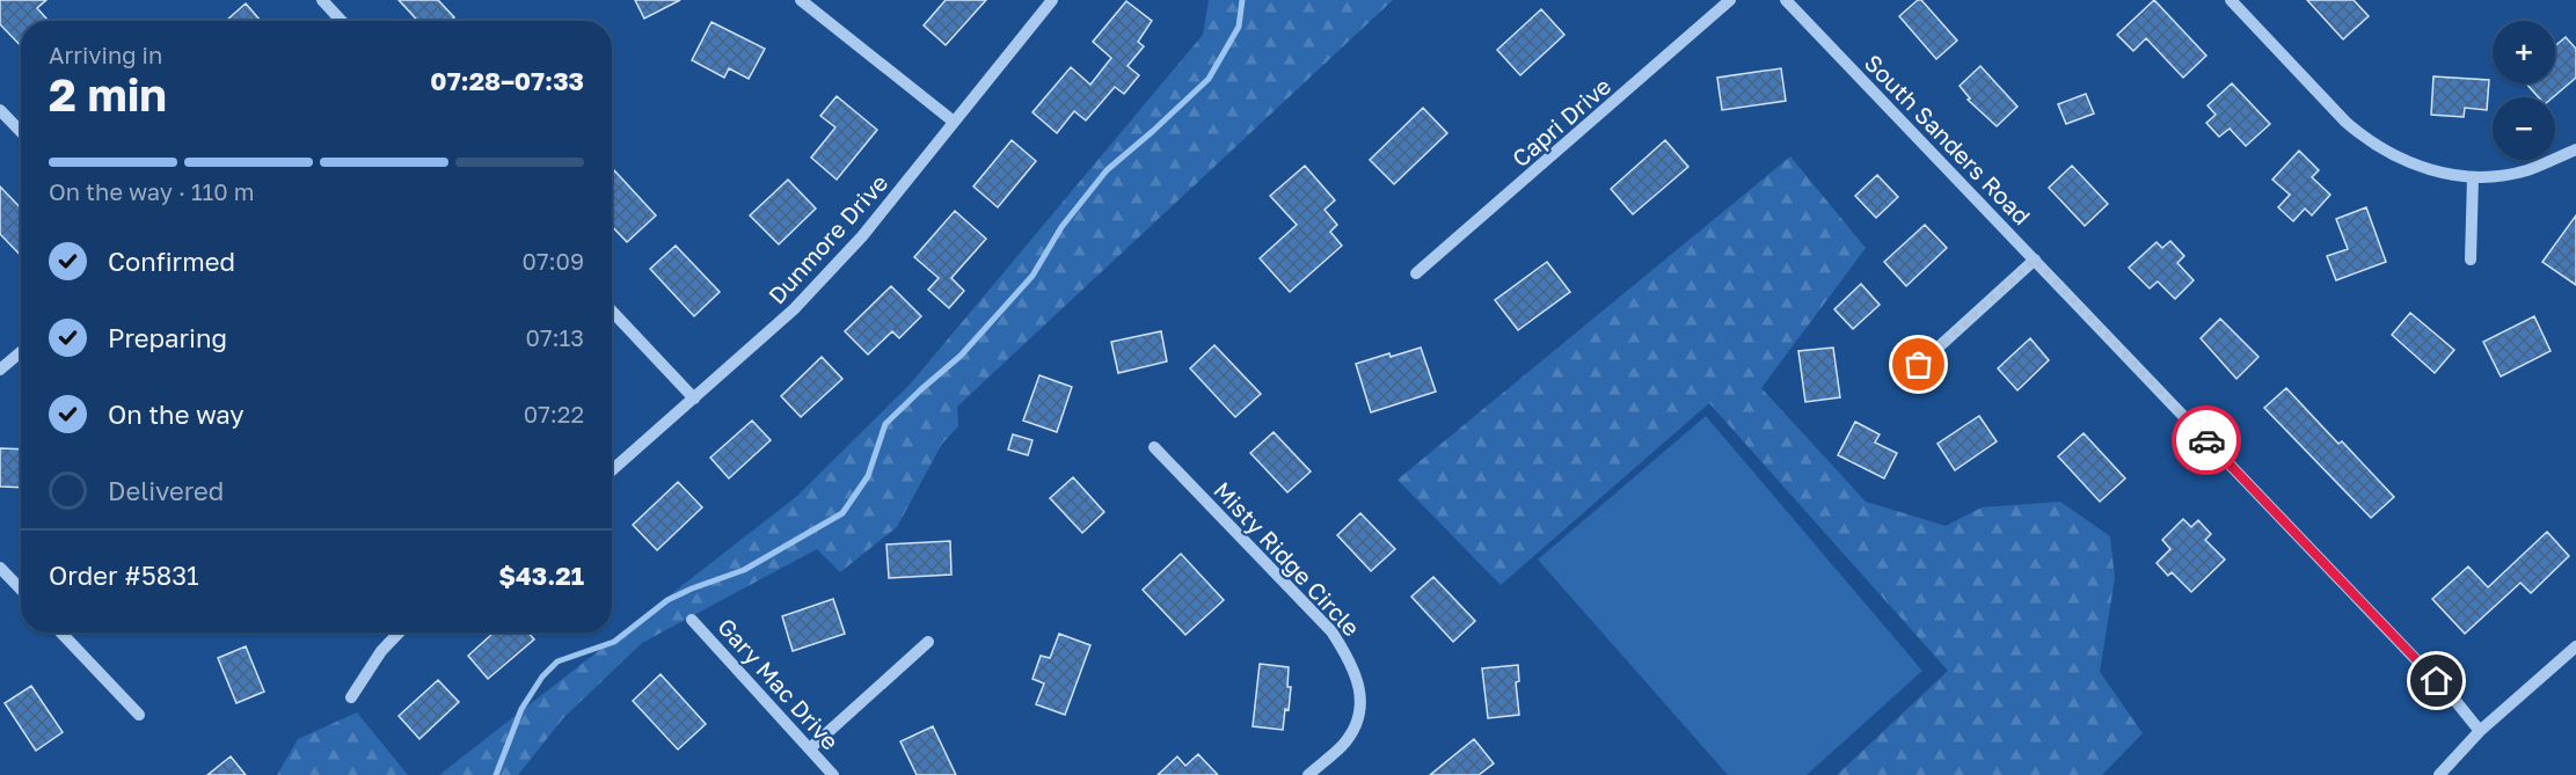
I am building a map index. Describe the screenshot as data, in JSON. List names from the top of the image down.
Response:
{
  "streets": {
    "street": [
      "Capri Drive",
      "South Sanders Road",
      "Dunmore Drive",
      "Misty Ridge Circle",
      "Gary Mac Drive"
    ]
  },
  "page": {
    "map_buttons": ["+", "−"],
    "heading": ["2 min", "Arriving in", "07:28–07:33"],
    "panel": ["Order #5831", "$43.21"],
    "bar": "On the way · 110 m",
    "list": [
      ["Confirmed", "07:09"],
      ["Preparing", "07:13"],
      ["On the way", "07:22"],
      "Delivered"
    ]
  }
}
